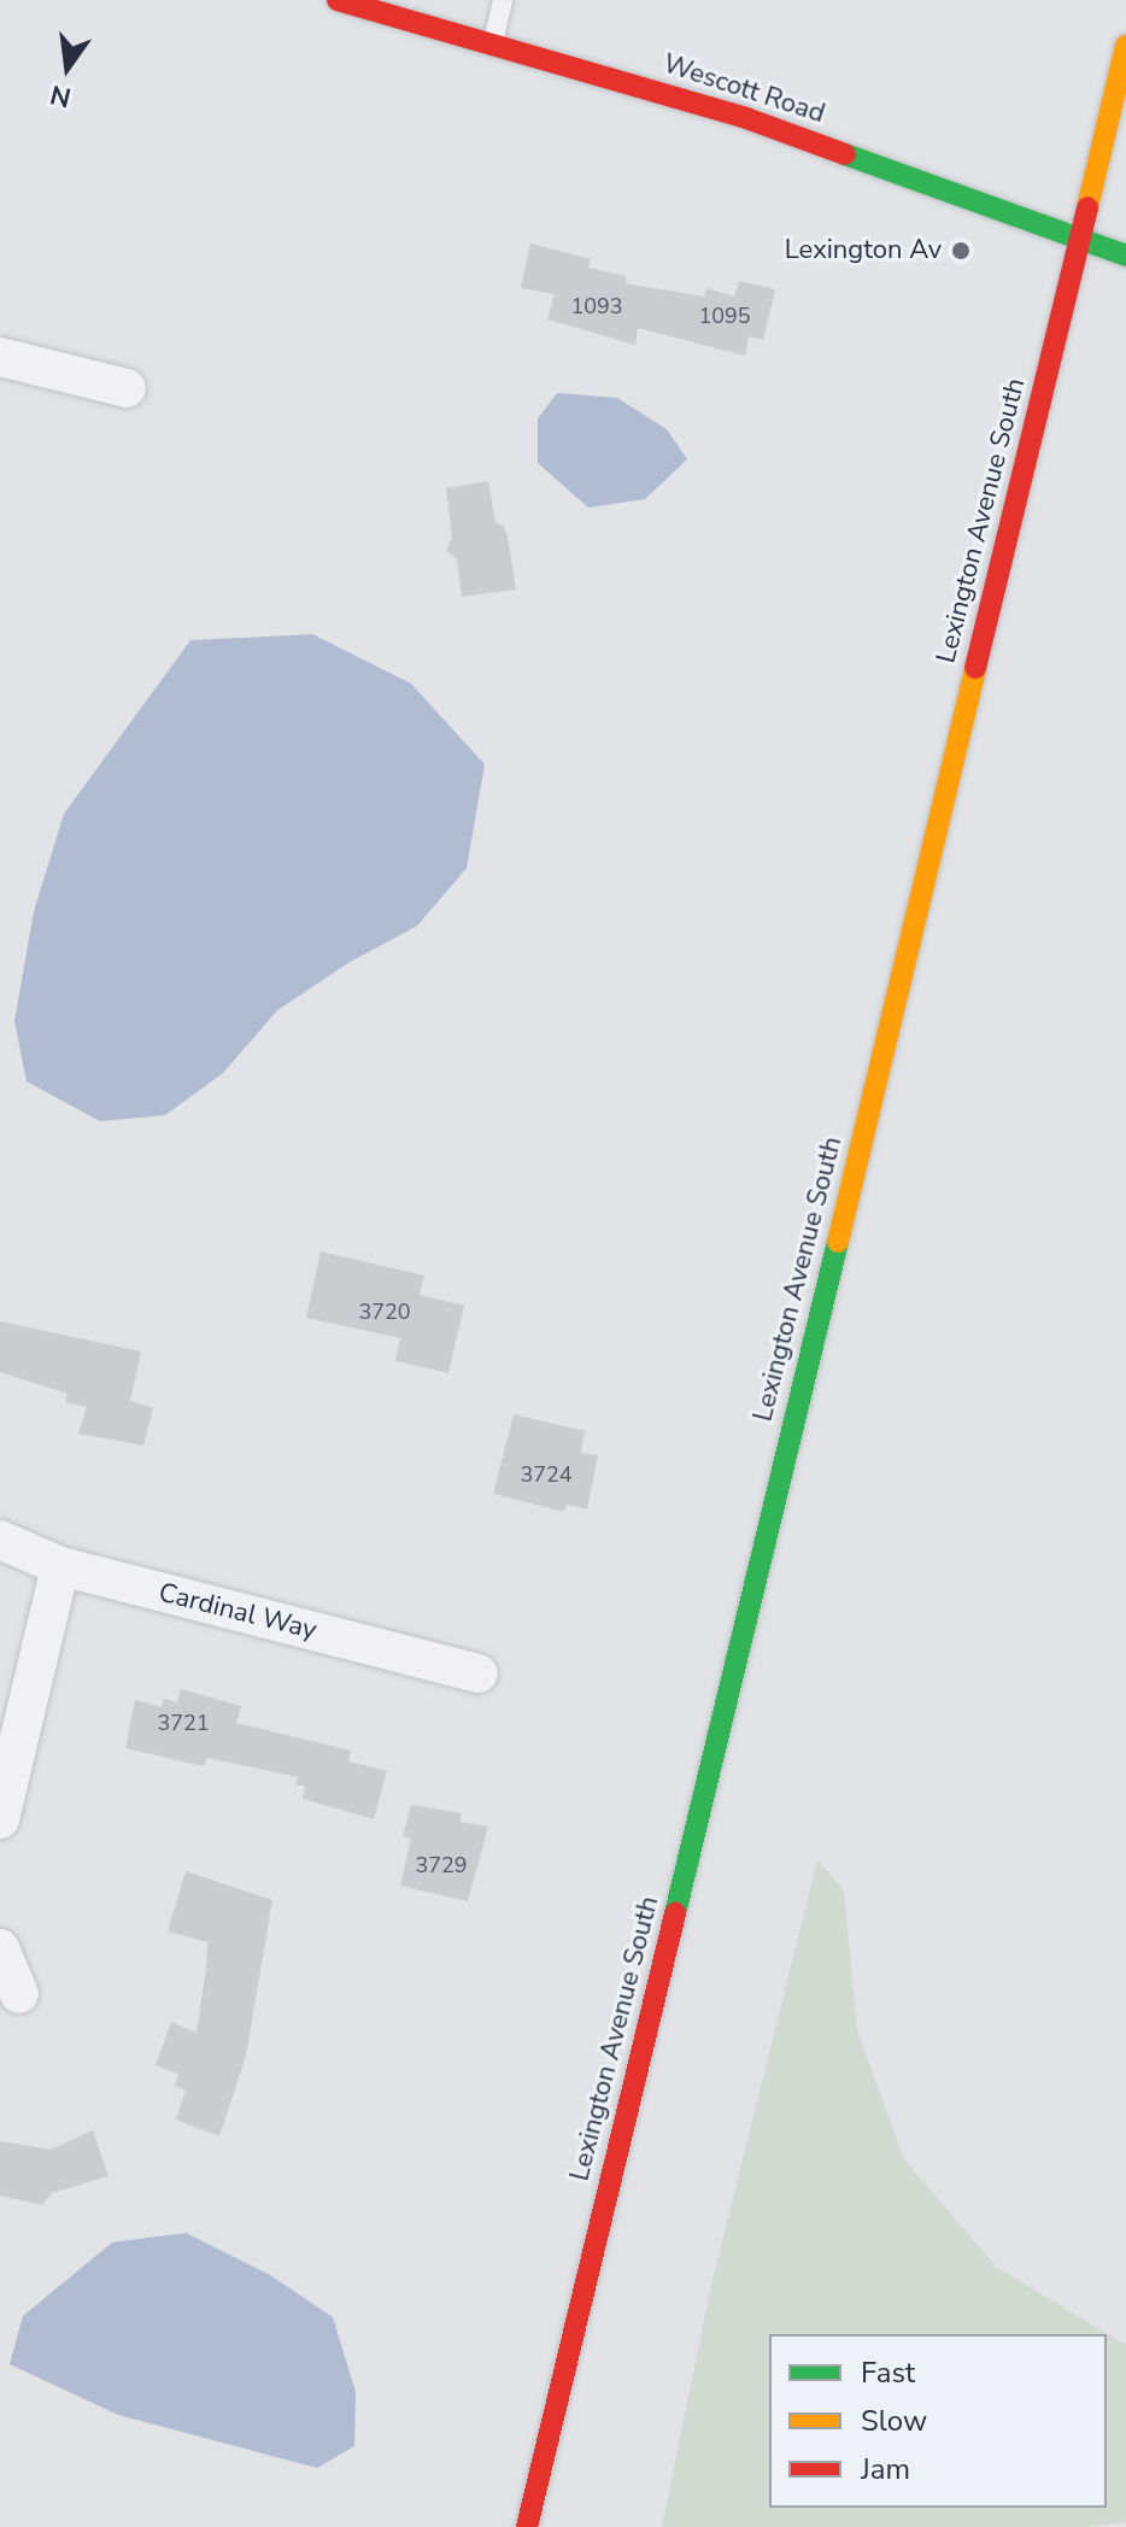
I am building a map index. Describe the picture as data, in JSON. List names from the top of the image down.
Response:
{
  "streets": {
    "street": ["Wescott Road", "Lexington Avenue South", "Cardinal Way"]
  },
  "crossings": [
    ["Wescott Road", "Lexington Avenue South"]
  ],
  "places": ["Lexington Av"],
  "house_numbers": [
    "1093",
    "1095",
    "3720",
    "3724",
    "3721",
    "3729"
  ],
  "legend": ["Fast", "Slow", "Jam"],
  "north": "bottom"
}
